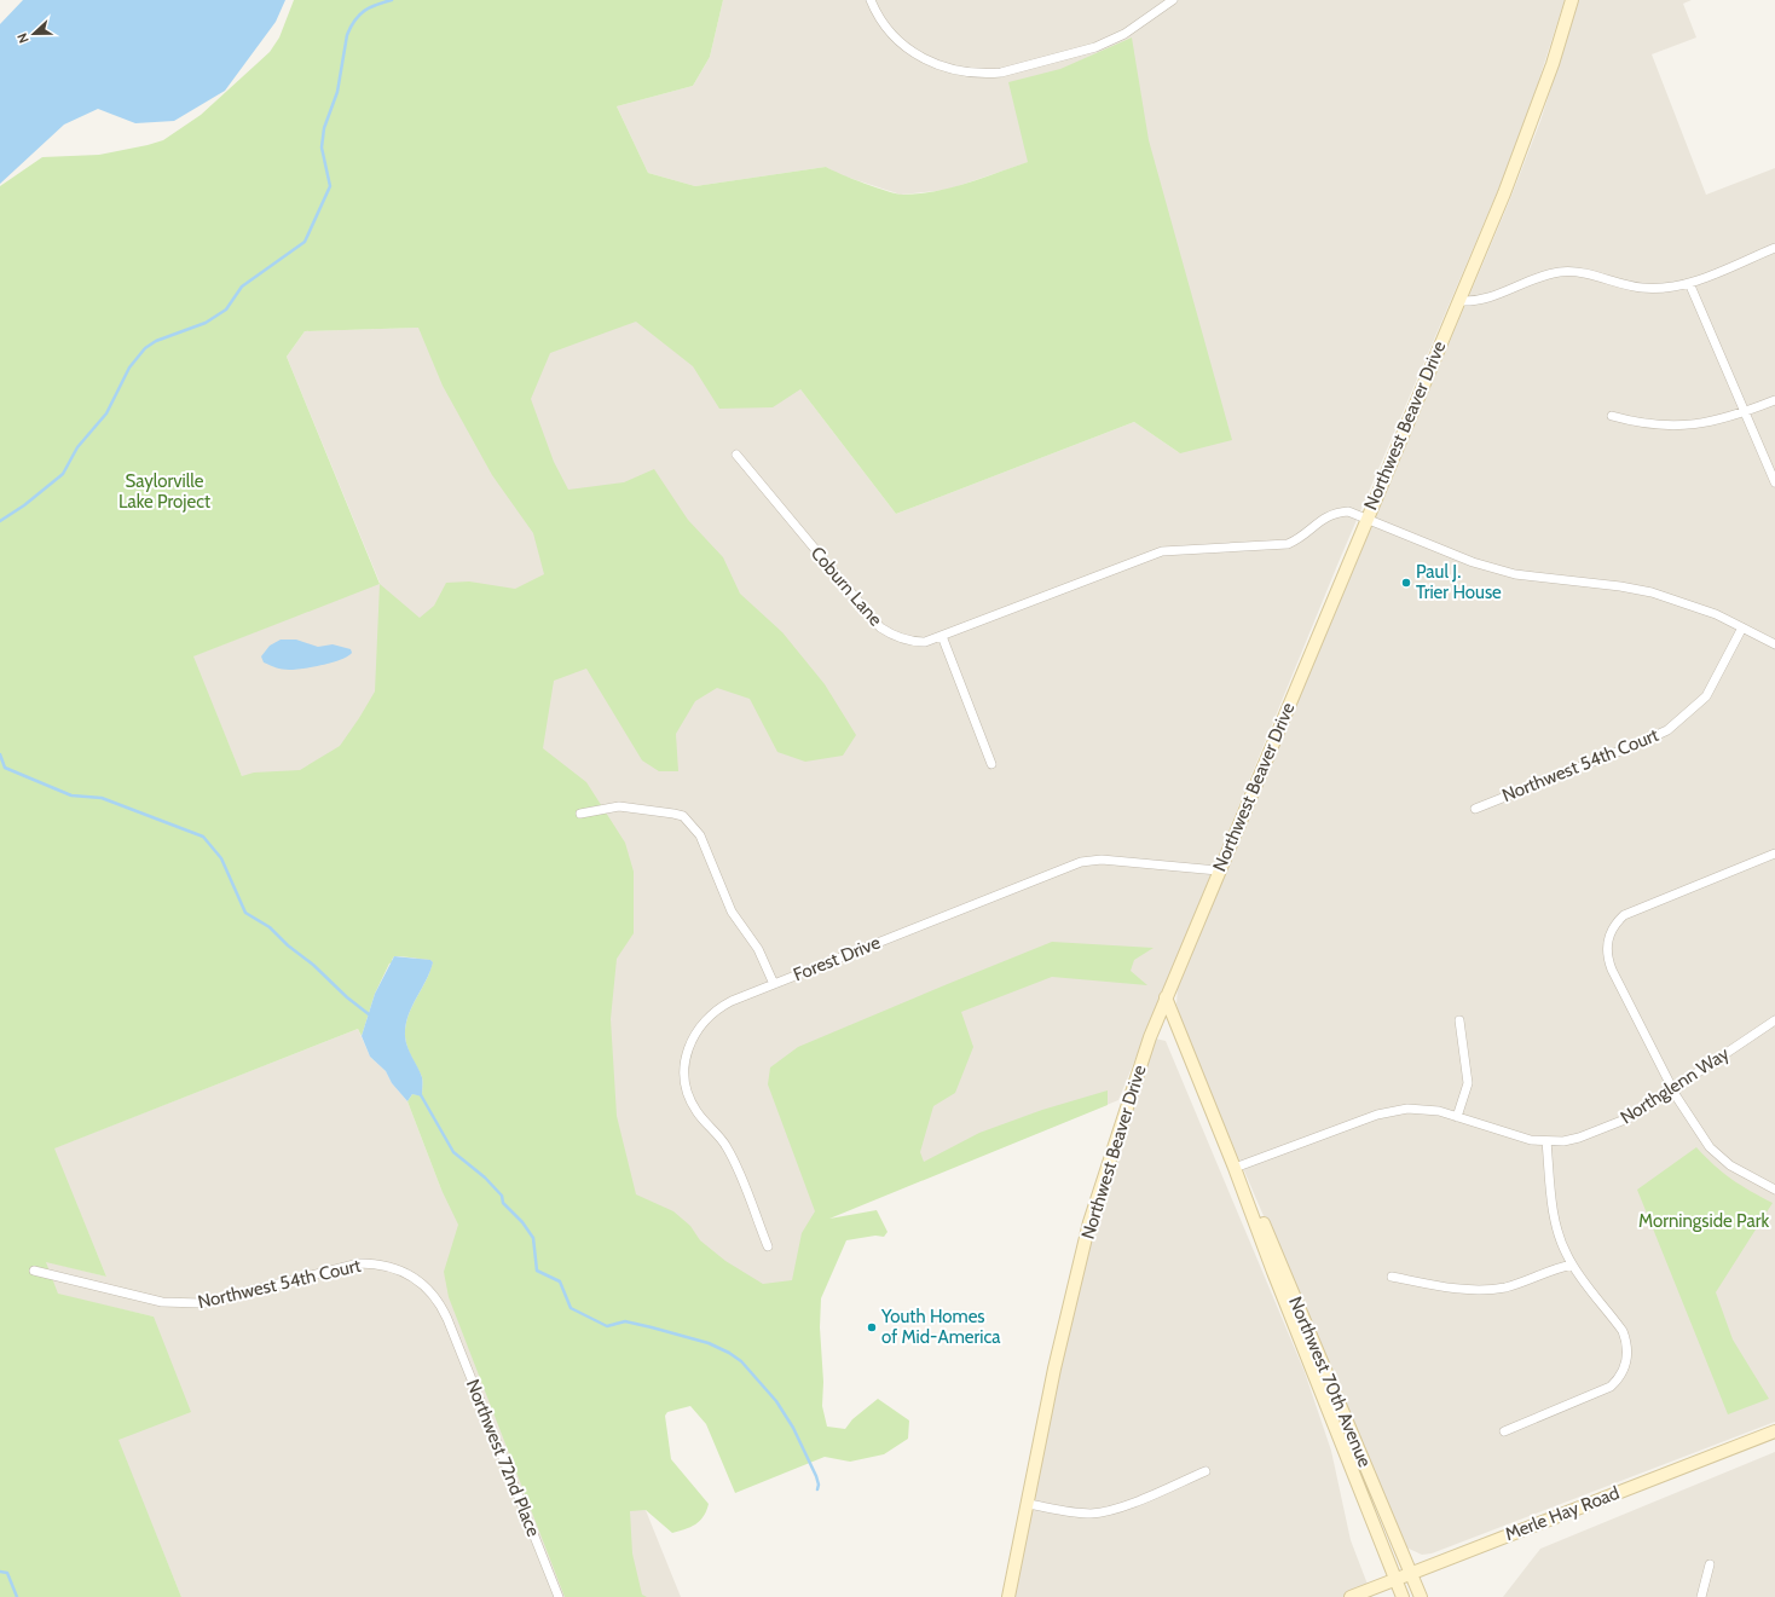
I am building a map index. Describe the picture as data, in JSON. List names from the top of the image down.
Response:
{
  "streets": {
    "main road": ["Northwest Beaver Drive", "Northwest 70th Avenue", "Merle Hay Road"],
    "street": [
      "Coburn Lane",
      "Northwest 54th Court",
      "Forest Drive",
      "Northglenn Way",
      "Northwest 72nd Place"
    ]
  },
  "crossings": [
    ["Northwest Beaver Drive", "Coburn Lane"],
    ["Northwest Beaver Drive", "Forest Drive"],
    ["Northwest Beaver Drive", "Northwest 70th Avenue"],
    ["Coburn Lane", "Northwest 54th Court"],
    ["Northwest 54th Court", "Northwest 72nd Place"],
    ["Northglenn Way", "Northwest 70th Avenue"],
    ["Northwest 70th Avenue", "Merle Hay Road"]
  ],
  "parks": ["Saylorville Lake Project", "Morningside Park"],
  "places": ["Paul J. Trier House", "Youth Homes of Mid-America"],
  "north": "left"
}
